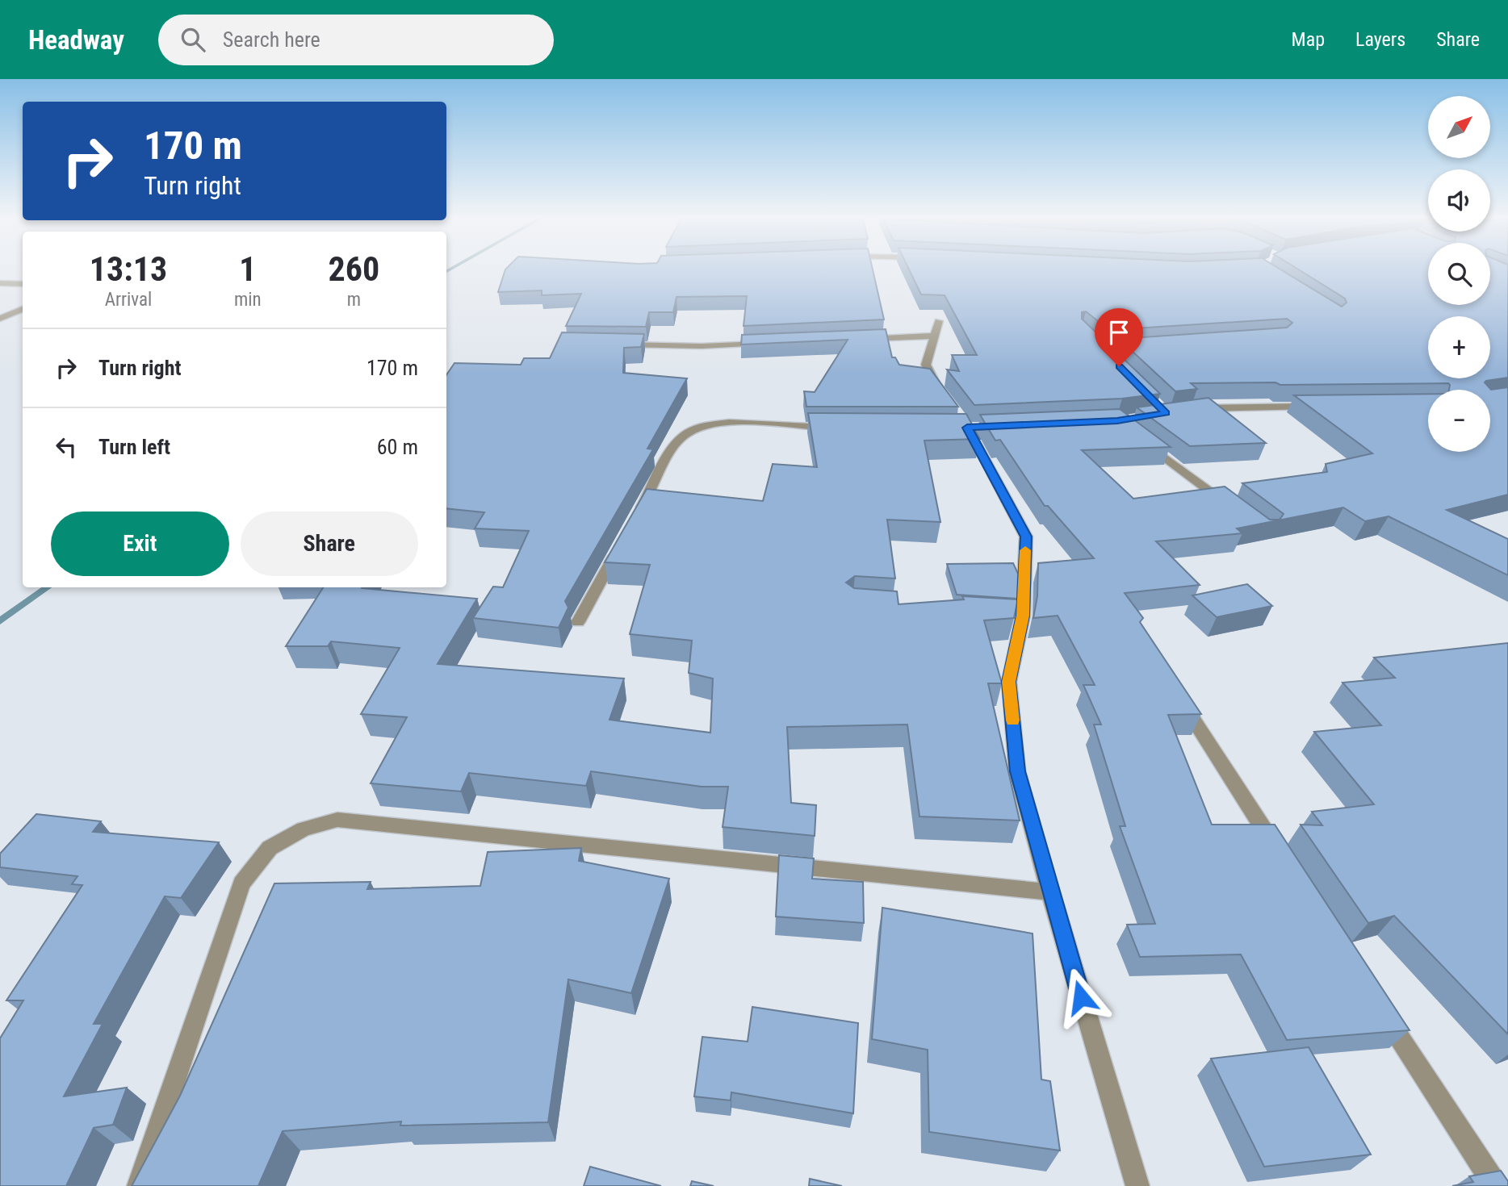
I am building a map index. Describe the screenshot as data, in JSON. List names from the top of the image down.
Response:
{
  "north": "top right",
  "page": {
    "header": "Headway",
    "search": "Search here",
    "nav": ["Map", "Layers", "Share"],
    "map_buttons": ["+", "−"],
    "turn": ["170 m", "Turn right"],
    "eta": [
      "13:13",
      "Arrival",
      "1",
      "min",
      "260",
      "m"
    ],
    "list": [
      {
        "name": "Turn right",
        "value": "170 m"
      },
      {
        "name": "Turn left",
        "value": "60 m"
      }
    ],
    "buttons": ["Exit", "Share"]
  }
}
